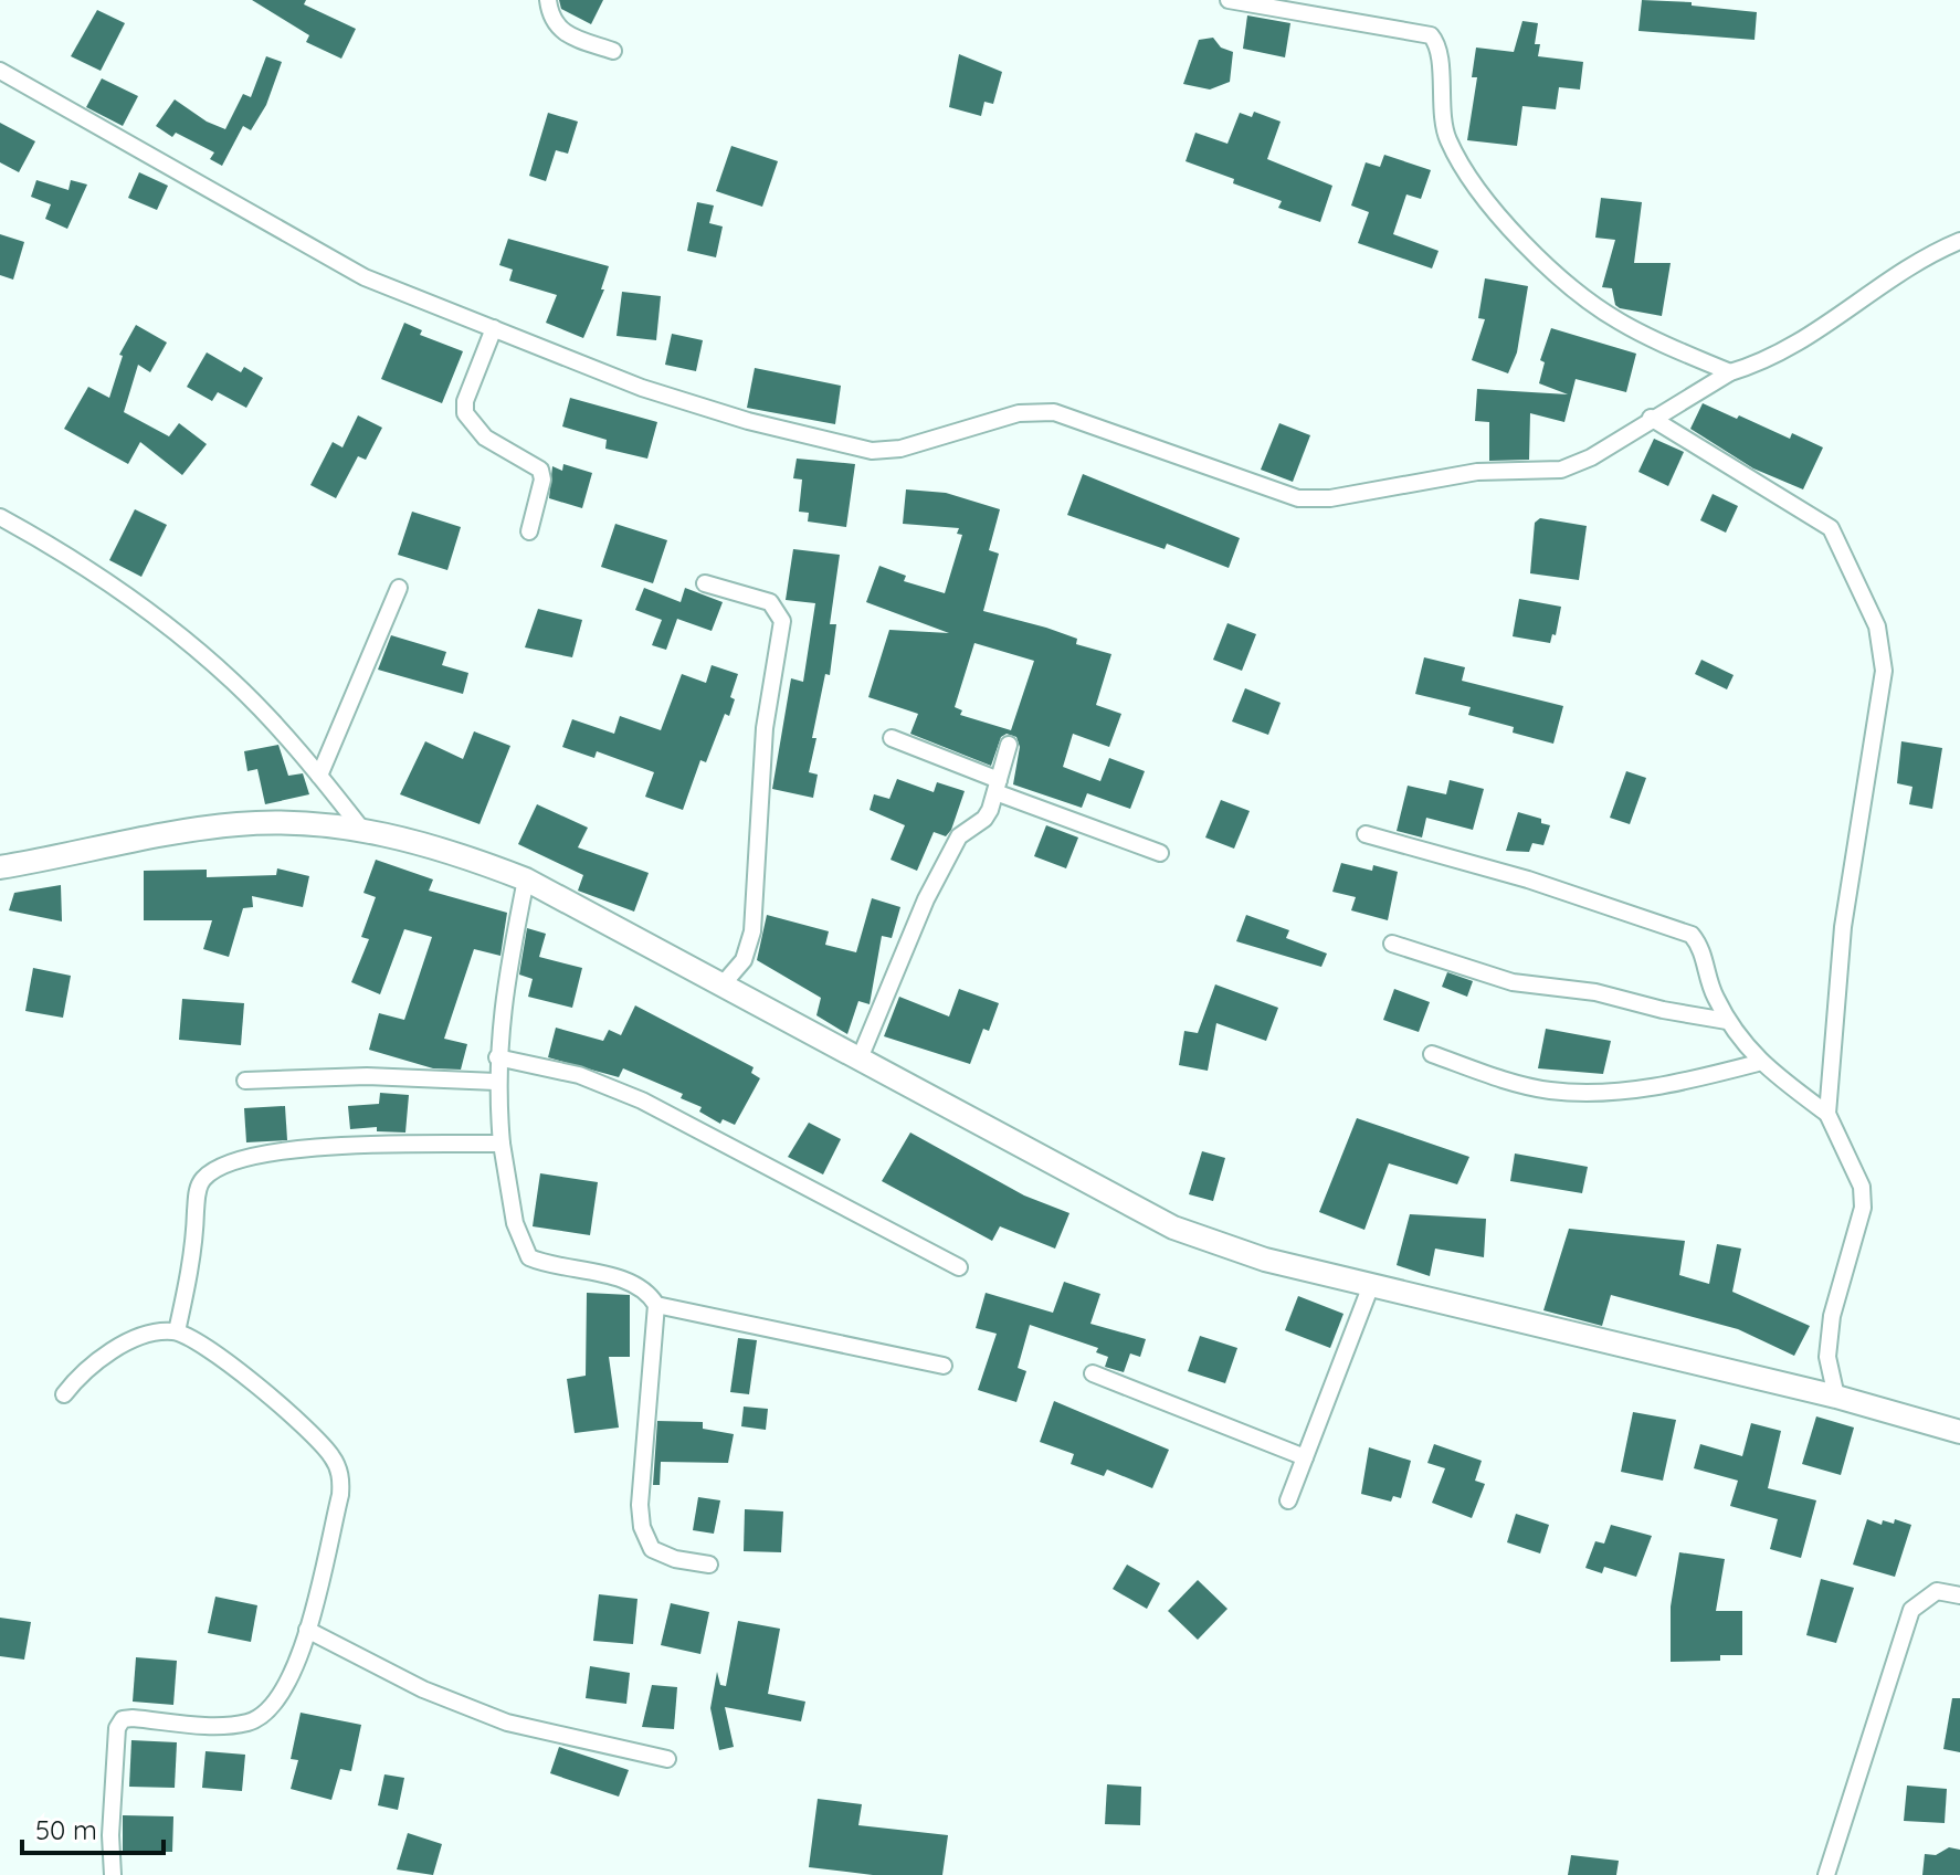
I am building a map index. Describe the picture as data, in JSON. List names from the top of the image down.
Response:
{
  "scale_bar": "50 m"
}
